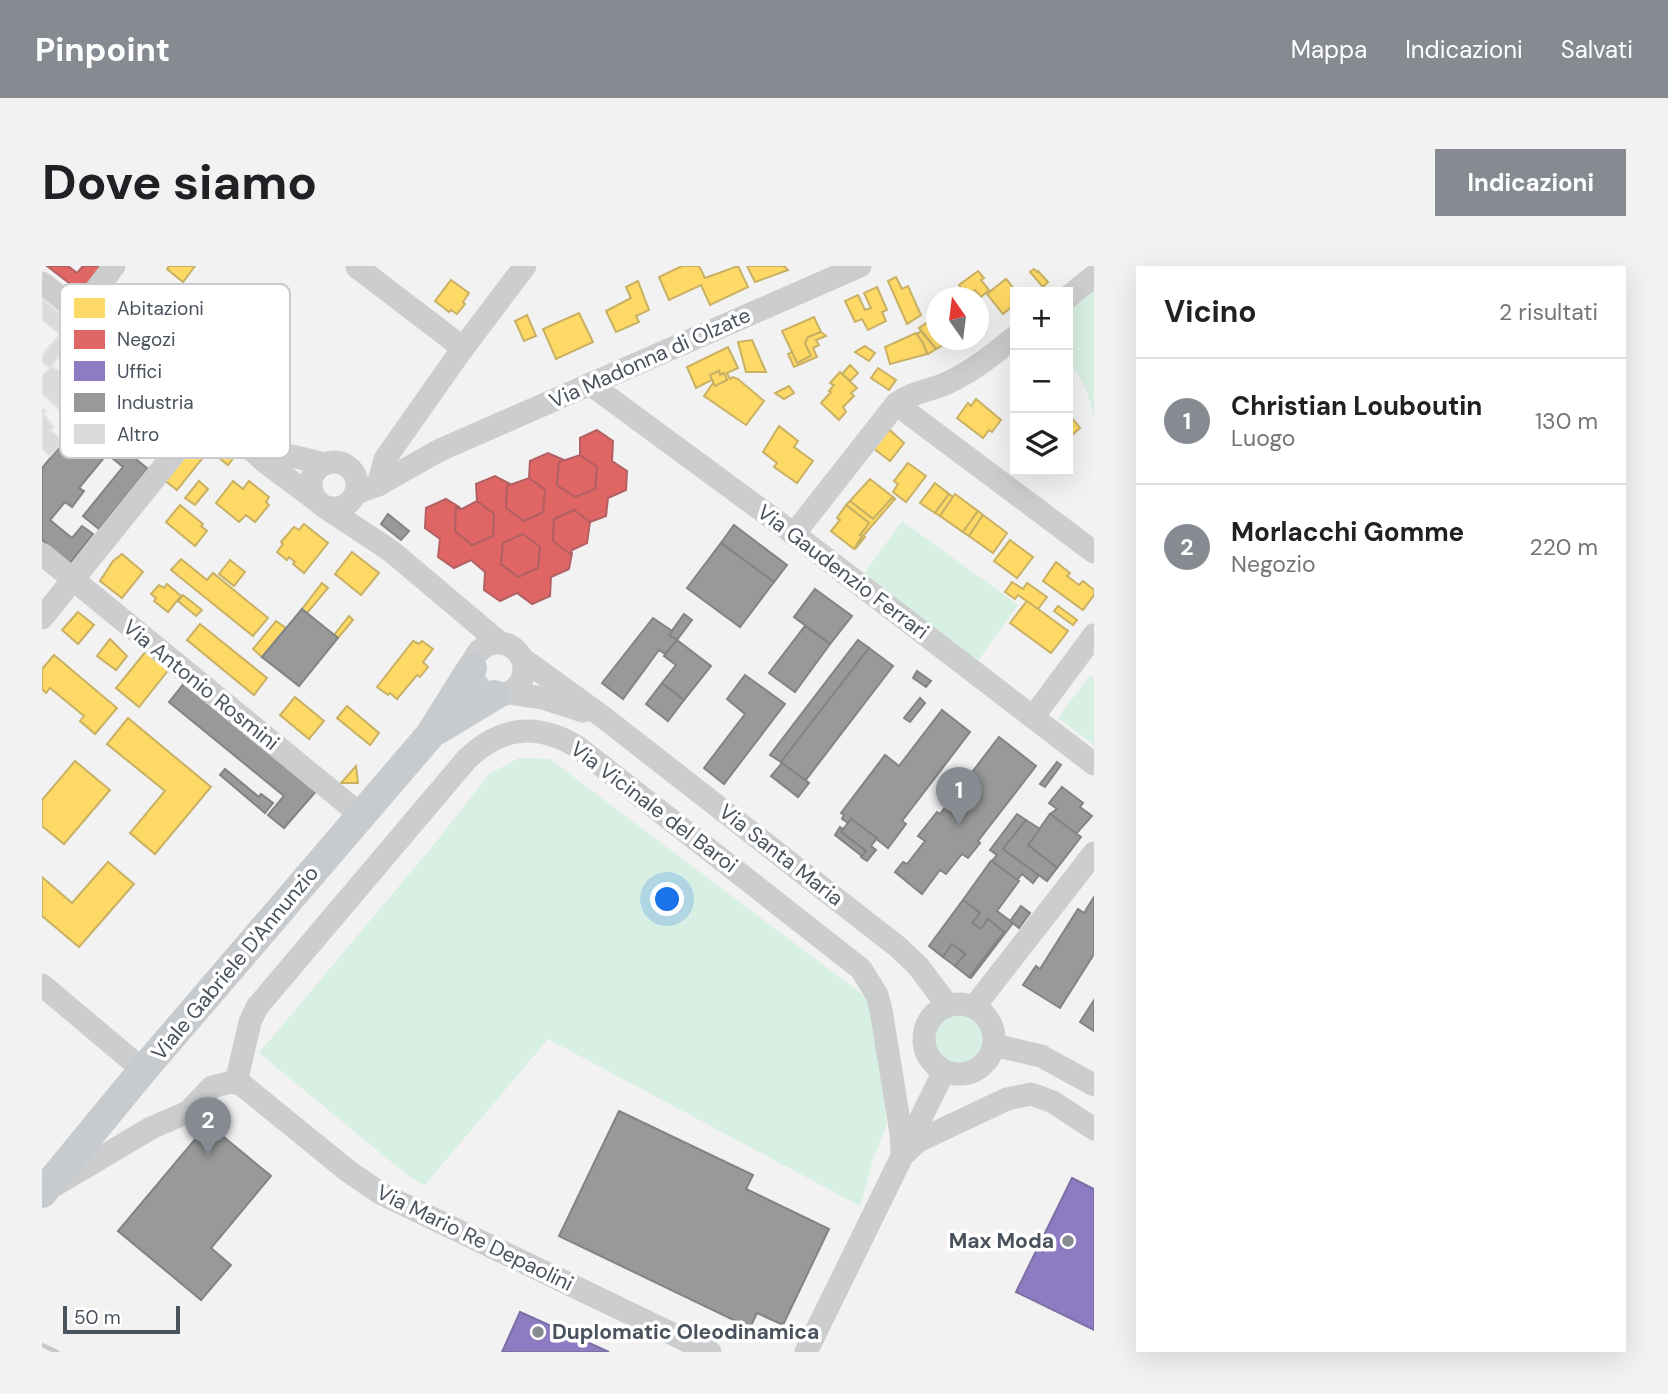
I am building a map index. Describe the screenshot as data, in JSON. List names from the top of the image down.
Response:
{
  "streets": {
    "main road": ["Viale Gabriele D'Annunzio"],
    "street": [
      "Via Madonna di Olzate",
      "Via Gaudenzio Ferrari",
      "Via Antonio Rosmini",
      "Via Vicinale del Baroi",
      "Via Santa Maria",
      "Via Mario Re Depaolini"
    ]
  },
  "crossings": [
    ["Via Madonna di Olzate", "Via Gaudenzio Ferrari"],
    ["Via Madonna di Olzate", "Via Santa Maria"],
    ["Via Antonio Rosmini", "Viale Gabriele D'Annunzio"],
    ["Via Vicinale del Baroi", "Via Mario Re Depaolini"],
    ["Via Santa Maria", "Viale Gabriele D'Annunzio"]
  ],
  "places": ["Max Moda", "Duplomatic Oleodinamica"],
  "legend": [
    "Abitazioni",
    "Negozi",
    "Uffici",
    "Industria",
    "Altro"
  ],
  "scale_bar": "50 m",
  "north": "top",
  "page": {
    "header": "Pinpoint",
    "nav": ["Mappa", "Indicazioni", "Salvati"],
    "buttons": "Indicazioni",
    "title": "Dove siamo",
    "heading": ["Vicino", "2 risultati"],
    "map_buttons": ["+", "−"],
    "list": [
      {
        "mark": "1",
        "name": "Christian Louboutin",
        "note": "Luogo",
        "value": "130 m"
      },
      {
        "mark": "2",
        "name": "Morlacchi Gomme",
        "note": "Negozio",
        "value": "220 m"
      }
    ],
    "pins": ["1", "2"],
    "scale": "50 m"
  }
}
